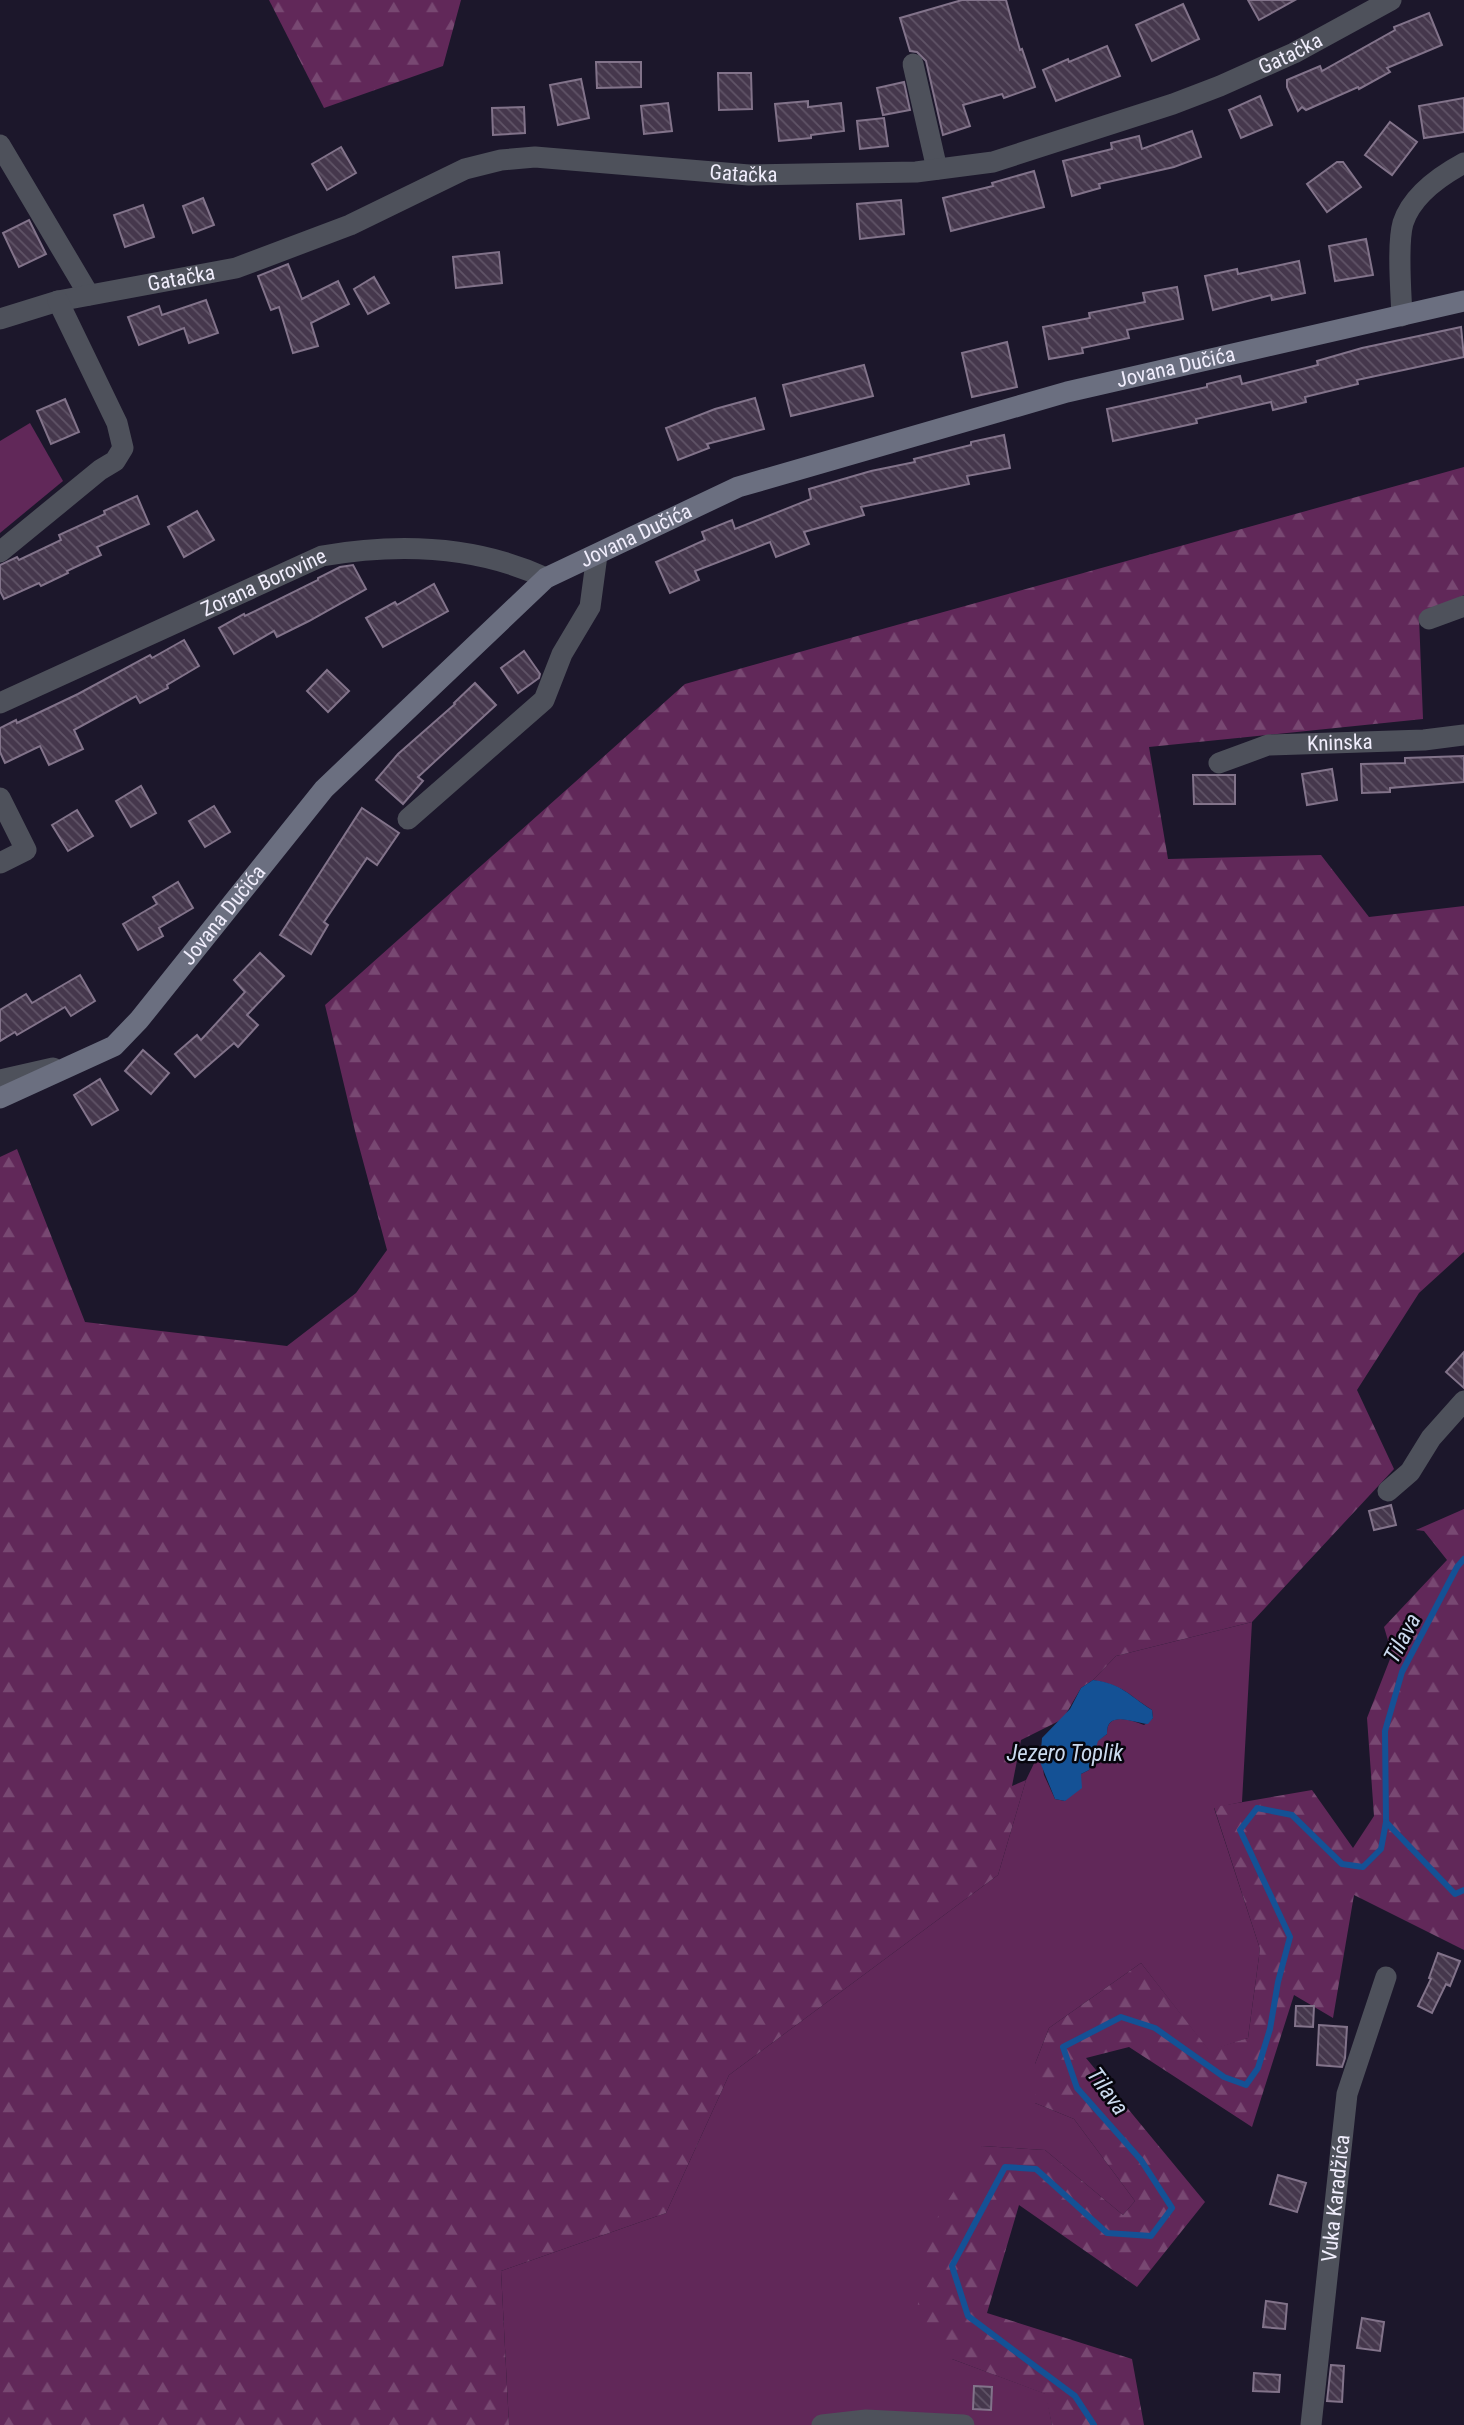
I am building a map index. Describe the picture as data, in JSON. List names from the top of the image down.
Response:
{
  "streets": {
    "main road": ["Jovana Dučića"],
    "street": [
      "Gatačka",
      "Zorana Borovine",
      "Kninska",
      "Vuka Karadžića"
    ]
  },
  "crossings": [
    ["Jovana Dučića", "Zorana Borovine"]
  ],
  "water": ["Tilava", "Jezero Toplik"]
}
